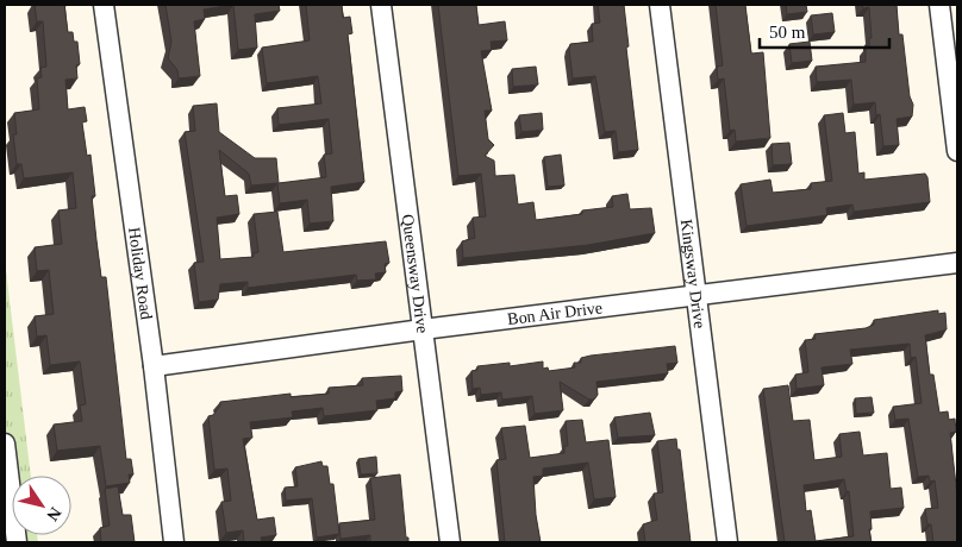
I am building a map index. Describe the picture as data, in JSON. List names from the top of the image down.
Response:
{
  "streets": {
    "street": [
      "Holiday Road",
      "Queensway Drive",
      "Kingsway Drive",
      "Bon Air Drive"
    ]
  },
  "crossings": [
    ["Holiday Road", "Bon Air Drive"],
    ["Queensway Drive", "Bon Air Drive"],
    ["Kingsway Drive", "Bon Air Drive"]
  ],
  "scale_bar": "50 m",
  "north": "bottom right"
}
